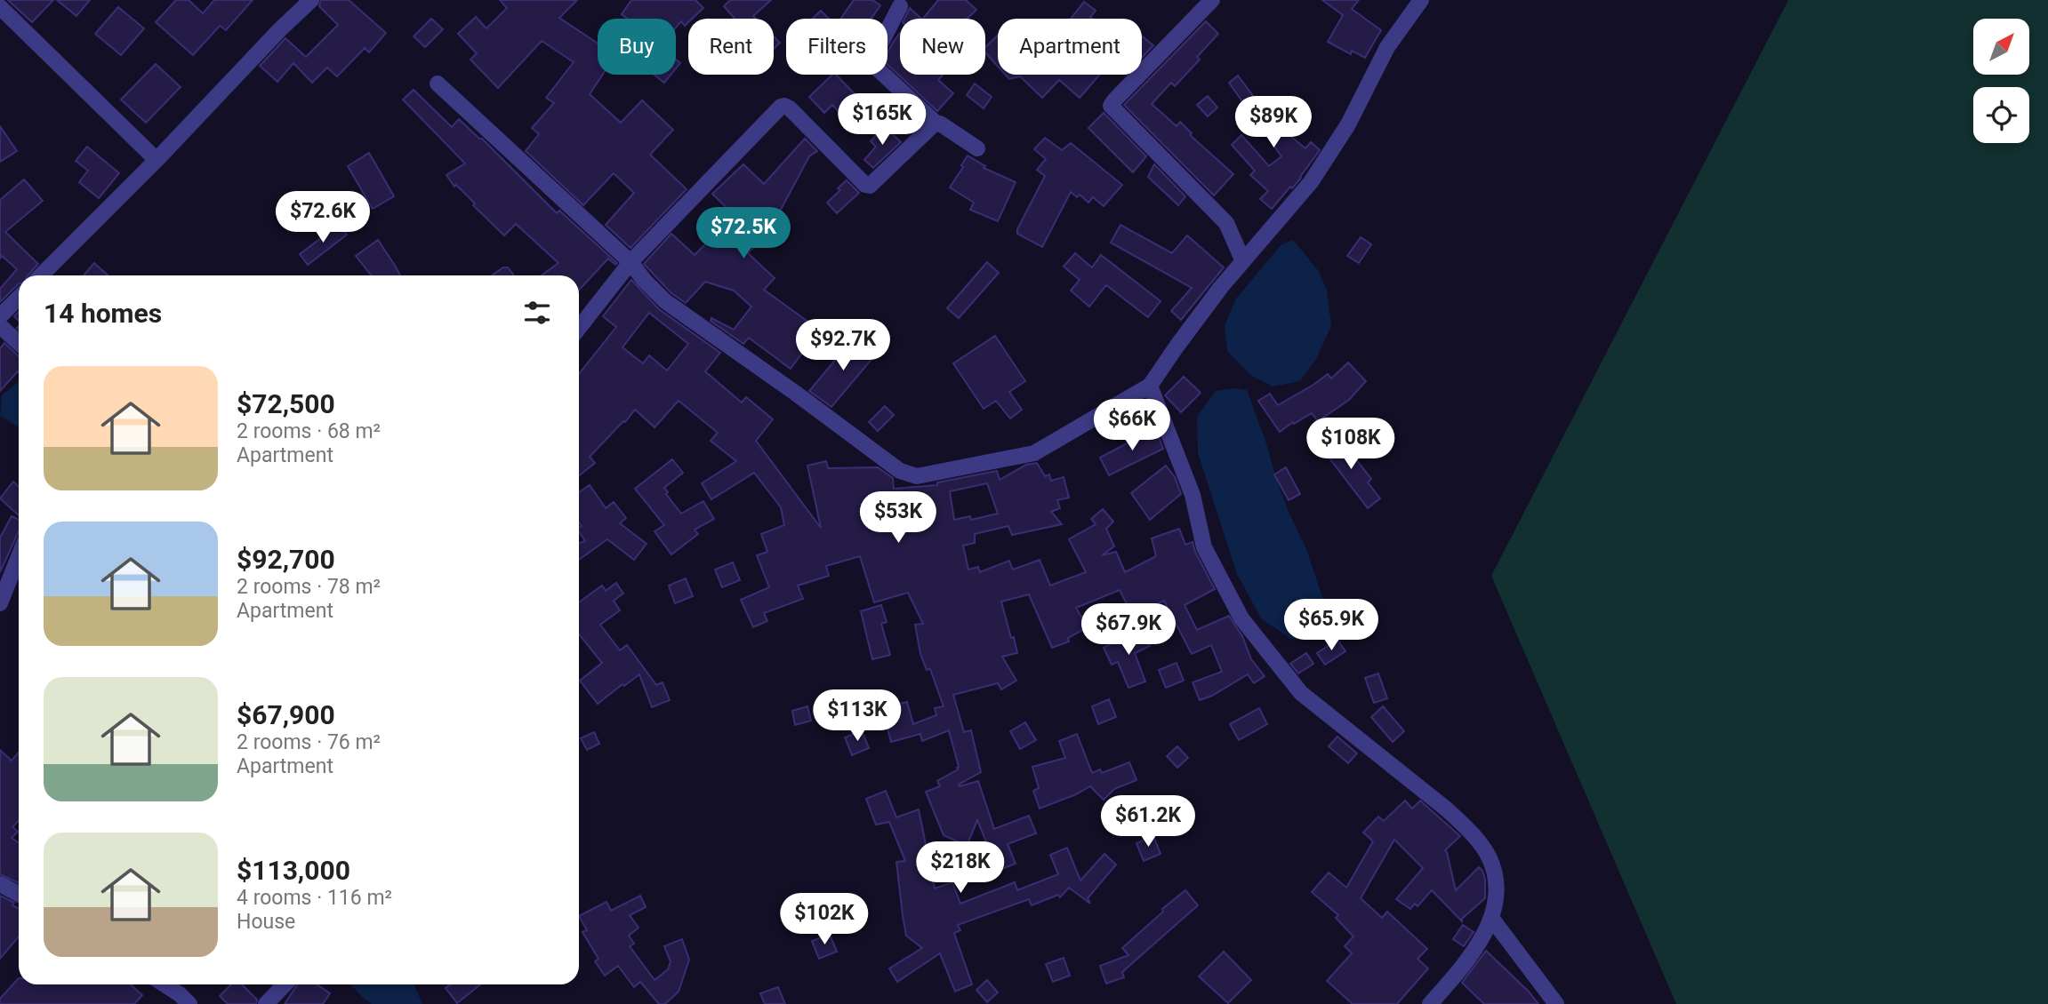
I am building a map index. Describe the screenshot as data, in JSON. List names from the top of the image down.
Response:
{
  "north": "top right",
  "page": {
    "chip": [
      "Buy",
      "Rent",
      "Filters",
      "New",
      "Apartment"
    ],
    "price": [
      "$165K",
      "$89K",
      "$72.6K",
      "$72.5K",
      "$92.7K",
      "$66K",
      "$108K",
      "$53K",
      "$65.9K",
      "$67.9K",
      "$113K",
      "$61.2K",
      "$218K",
      "$102K"
    ],
    "heading": "14 homes",
    "list": [
      {
        "name": "$72,500",
        "note": "2 rooms · 68 m² · Apartment"
      },
      {
        "name": "$92,700",
        "note": "2 rooms · 78 m² · Apartment"
      },
      {
        "name": "$67,900",
        "note": "2 rooms · 76 m² · Apartment"
      },
      {
        "name": "$113,000",
        "note": "4 rooms · 116 m² · House"
      }
    ]
  }
}
